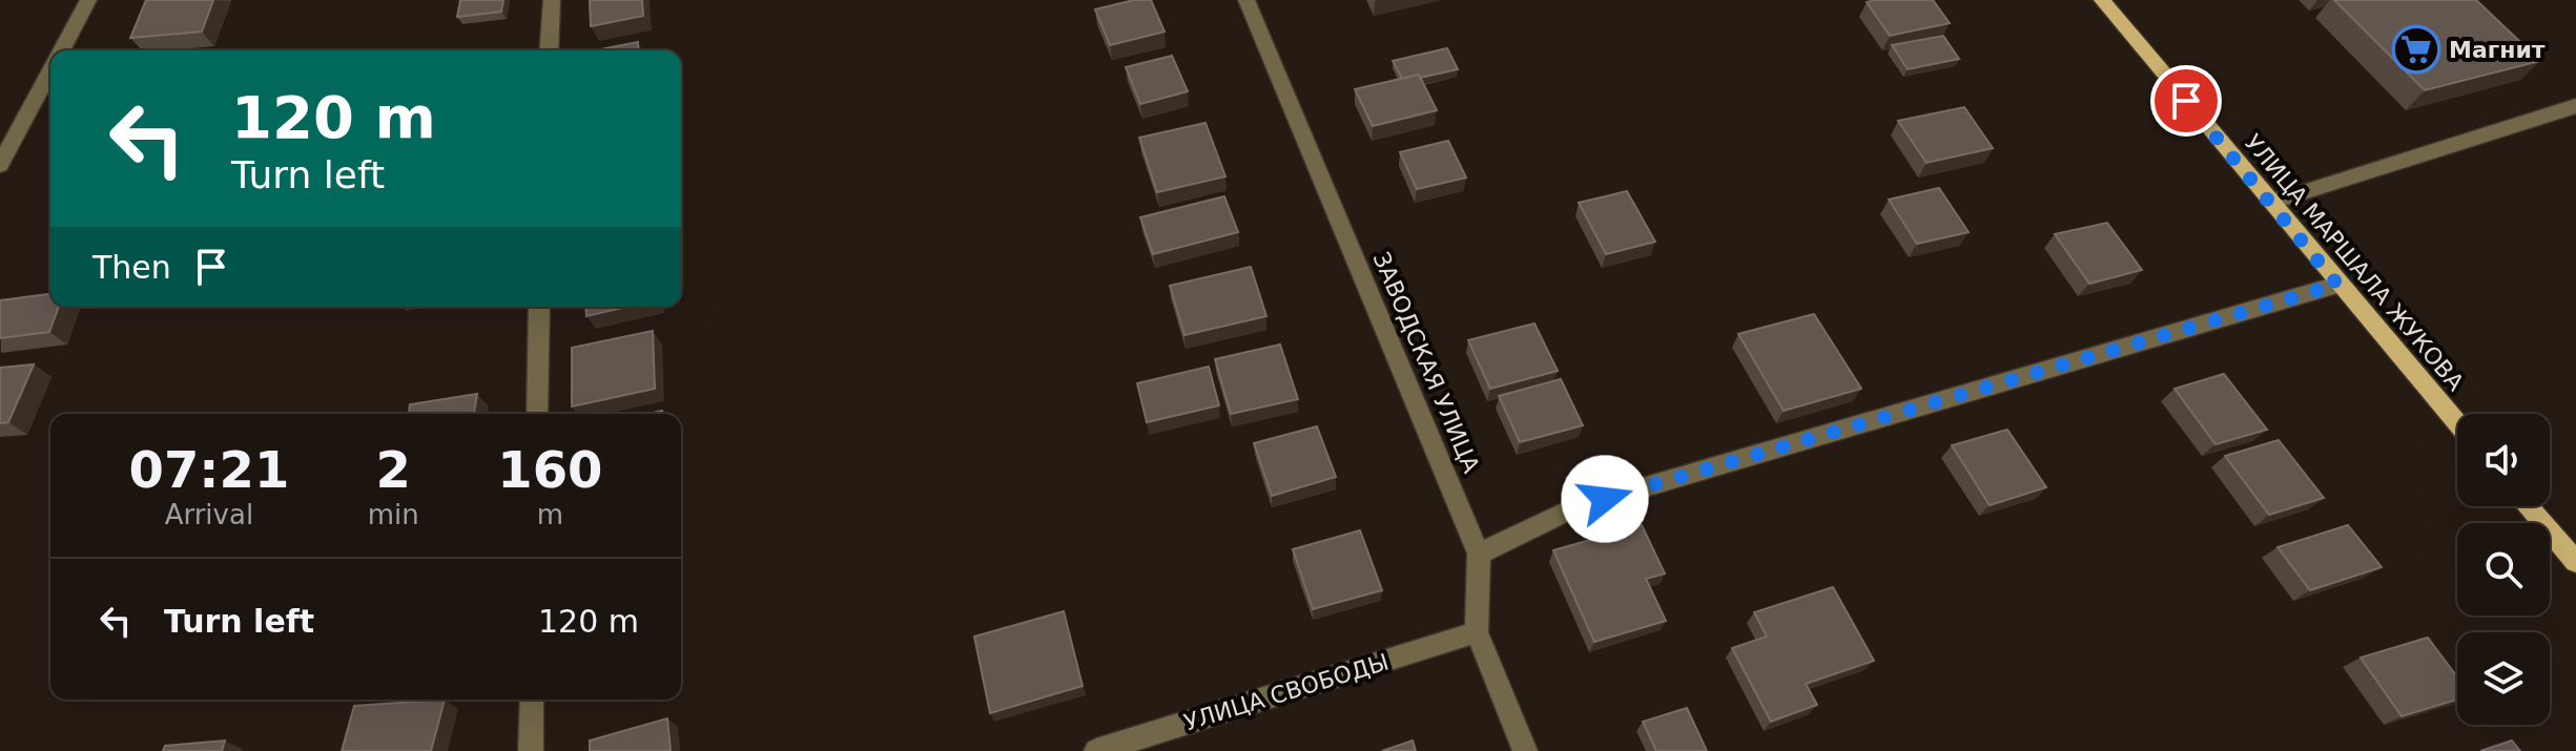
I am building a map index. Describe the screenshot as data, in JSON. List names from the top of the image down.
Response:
{
  "streets": {
    "main road": ["УЛИЦА МАРШАЛА ЖУКОВА"],
    "street": ["ЗАВОДСКАЯ УЛИЦА", "УЛИЦА СВОБОДЫ"]
  },
  "crossings": [
    ["ЗАВОДСКАЯ УЛИЦА", "УЛИЦА СВОБОДЫ"]
  ],
  "places": {
    "supermarket": ["Магнит"]
  },
  "page": {
    "turn": ["120 m", "Turn left"],
    "then": "Then",
    "eta": [
      "07:21",
      "Arrival",
      "2",
      "min",
      "160",
      "m"
    ],
    "list": [
      {
        "name": "Turn left",
        "value": "120 m"
      }
    ]
  }
}
